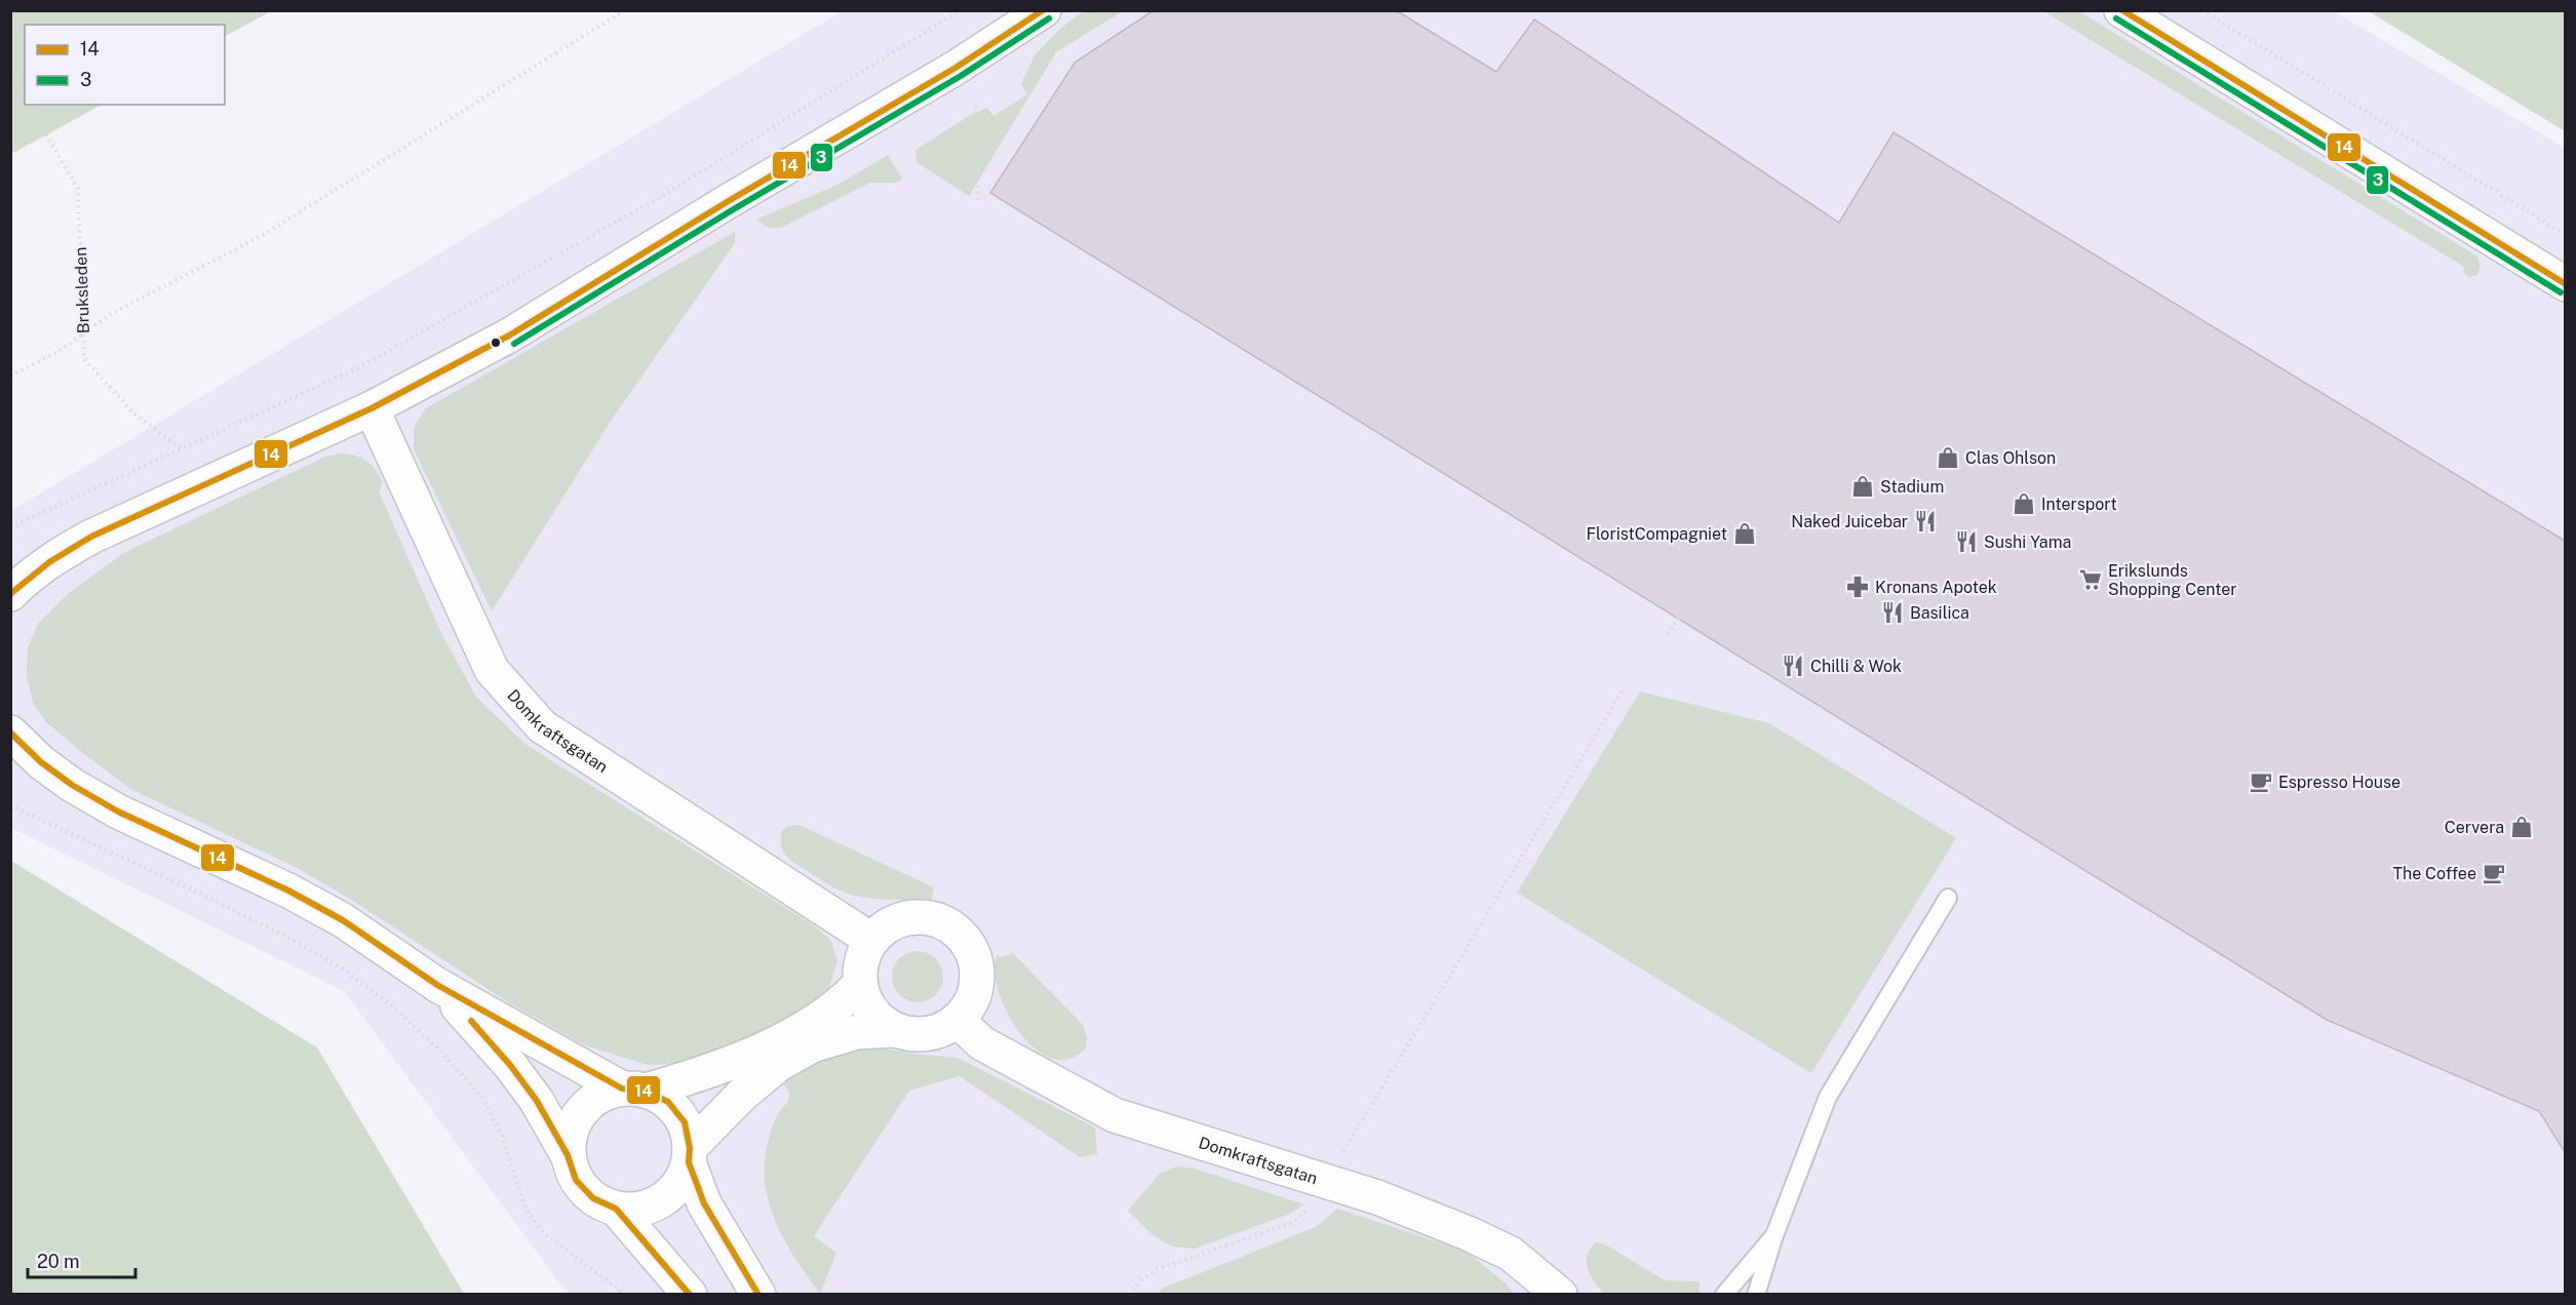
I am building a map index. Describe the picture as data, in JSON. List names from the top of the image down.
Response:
{
  "streets": {
    "street": ["Domkraftsgatan"],
    "path": ["Bruksleden"]
  },
  "places": {
    "shop": [
      "Clas Ohlson",
      "Stadium",
      "Intersport",
      "FloristCompagniet",
      "Cervera"
    ],
    "restaurant": [
      "Naked Juicebar",
      "Sushi Yama",
      "Basilica",
      "Chilli & Wok"
    ],
    "supermarket": ["Erikslunds Shopping Center"],
    "pharmacy": ["Kronans Apotek"],
    "cafe": ["Espresso House", "The Coffee"]
  },
  "lines": ["transit line 14", "transit line 3"],
  "legend": ["14", "3"],
  "scale_bar": "20 m"
}
